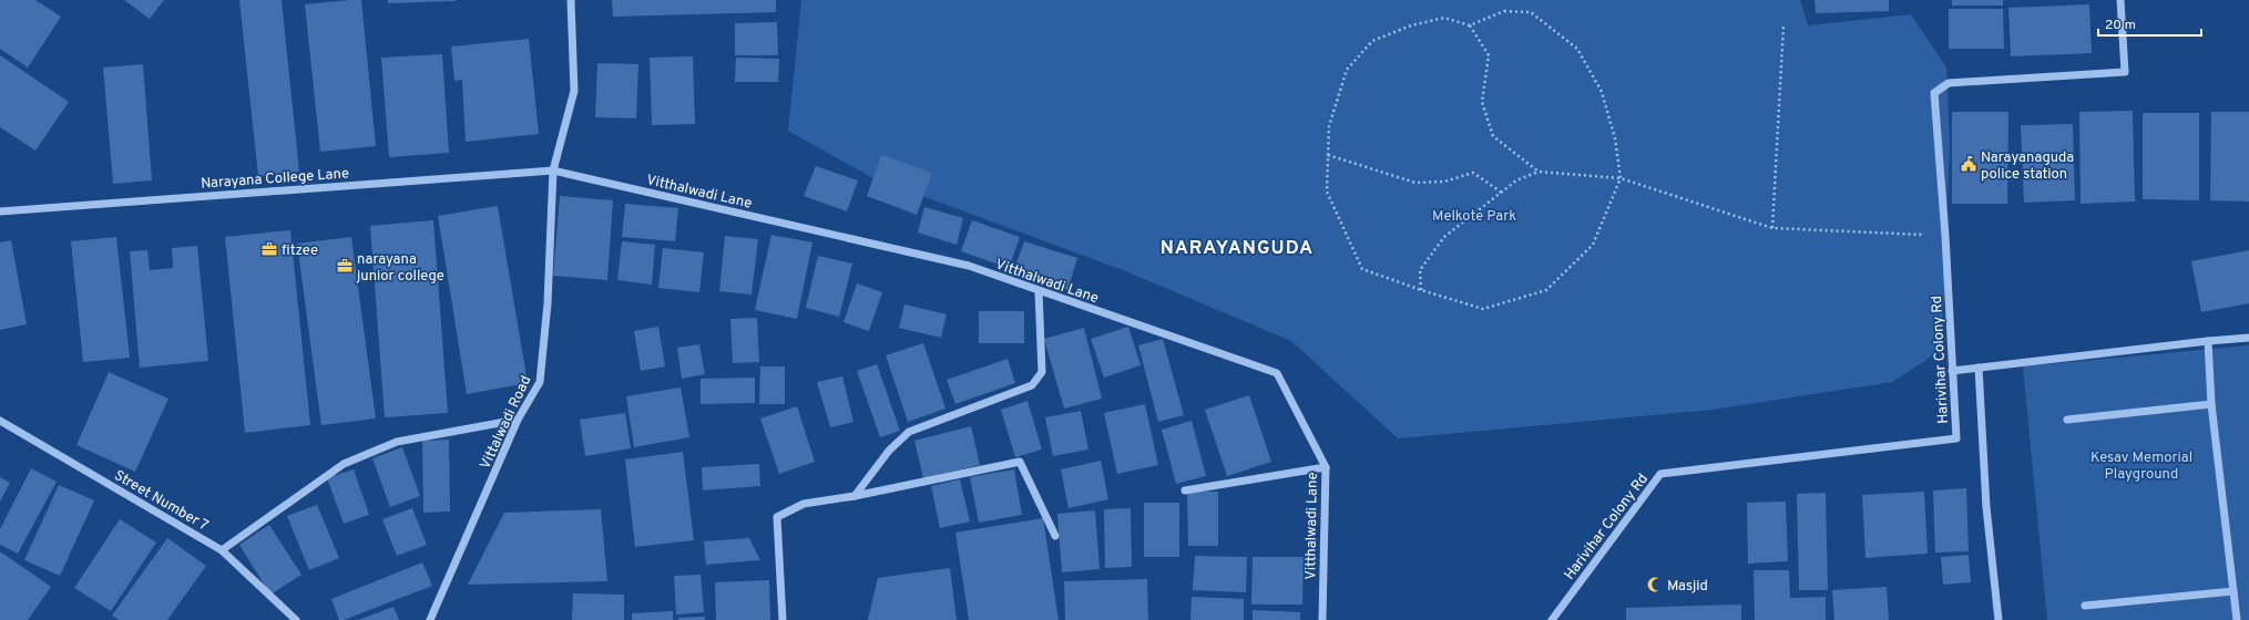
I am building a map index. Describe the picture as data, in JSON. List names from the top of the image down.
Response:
{
  "streets": {
    "street": [
      "Narayana College Lane",
      "Vitthalwadi Lane",
      "Harivihar Colony Rd",
      "Vittalwadi Road",
      "Street Number 7"
    ]
  },
  "crossings": [
    ["Narayana College Lane", "Vitthalwadi Lane"],
    ["Narayana College Lane", "Vittalwadi Road"],
    ["Vitthalwadi Lane", "Vittalwadi Road"]
  ],
  "districts": ["NARAYANGUDA"],
  "parks": ["Melkote Park", "Kesav Memorial Playground"],
  "places": {
    "public building": ["Narayanaguda police station"],
    "office": ["fitzee", "narayana junior college"],
    "mosque": ["Masjid"]
  },
  "scale_bar": "20 m"
}
